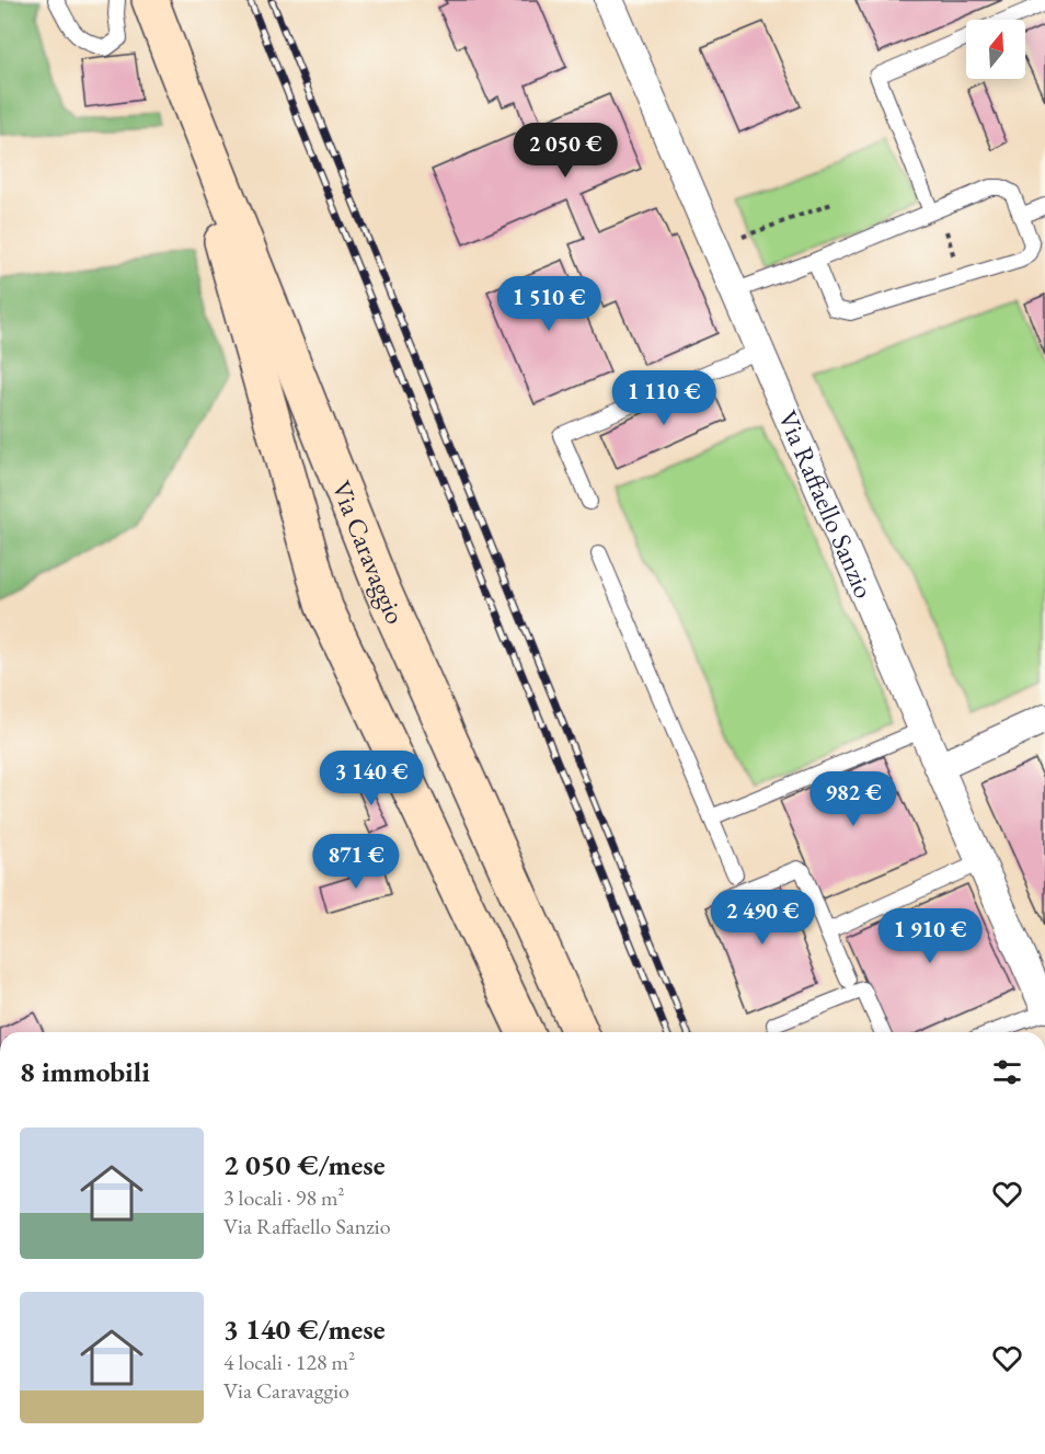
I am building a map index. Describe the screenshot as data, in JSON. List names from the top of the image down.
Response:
{
  "streets": {
    "street": ["Via Raffaello Sanzio", "Via Caravaggio"]
  },
  "north": "top",
  "page": {
    "price": [
      "2 050 €",
      "1 510 €",
      "1 110 €",
      "3 140 €",
      "982 €",
      "871 €",
      "2 490 €",
      "1 910 €"
    ],
    "heading": "8 immobili",
    "list": [
      {
        "name": "2 050 €/mese",
        "note": "3 locali · 98 m² · Via Raffaello Sanzio"
      },
      {
        "name": "3 140 €/mese",
        "note": "4 locali · 128 m² · Via Caravaggio"
      }
    ]
  }
}
